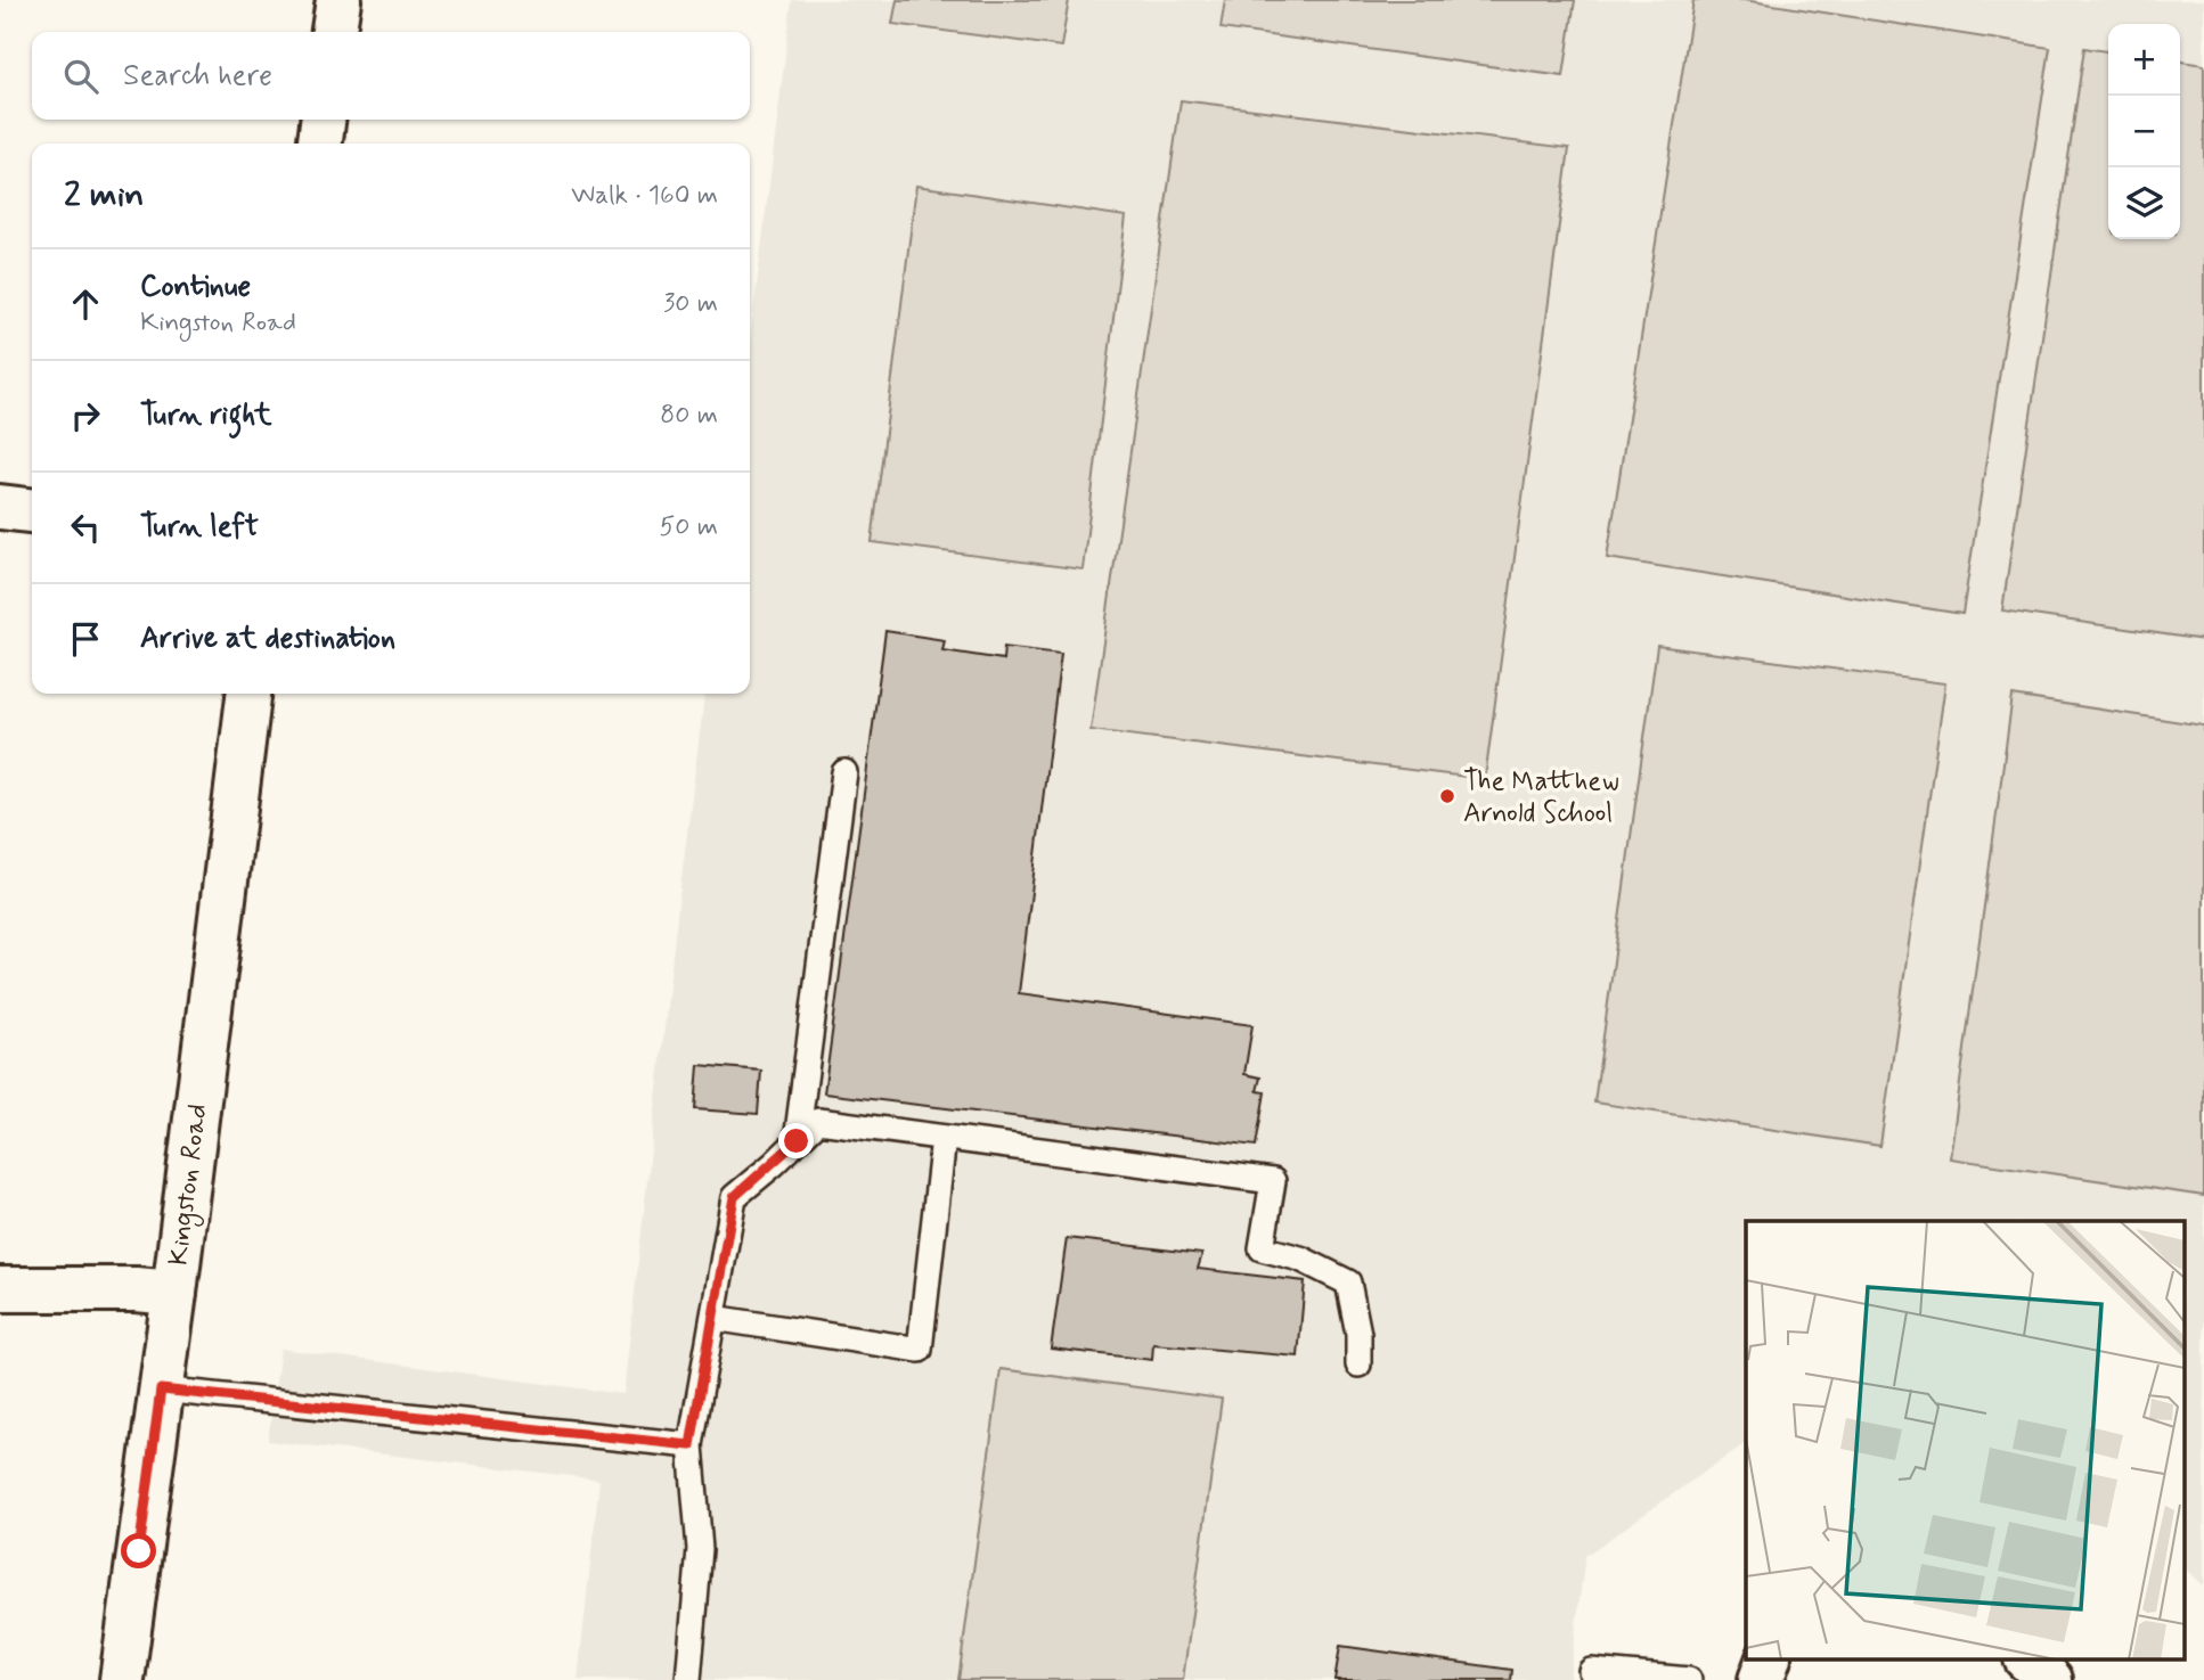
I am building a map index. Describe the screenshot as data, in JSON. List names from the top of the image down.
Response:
{
  "streets": {
    "street": ["Kingston Road"]
  },
  "places": ["The Matthew Arnold School"],
  "page": {
    "map_buttons": ["+", "−"],
    "search": "Search here",
    "heading": ["2 min", "Walk · 160 m"],
    "list": [
      ["Continue", "Kingston Road", "30 m"],
      ["Turn right", "80 m"],
      ["Turn left", "50 m"],
      "Arrive at destination"
    ]
  }
}
